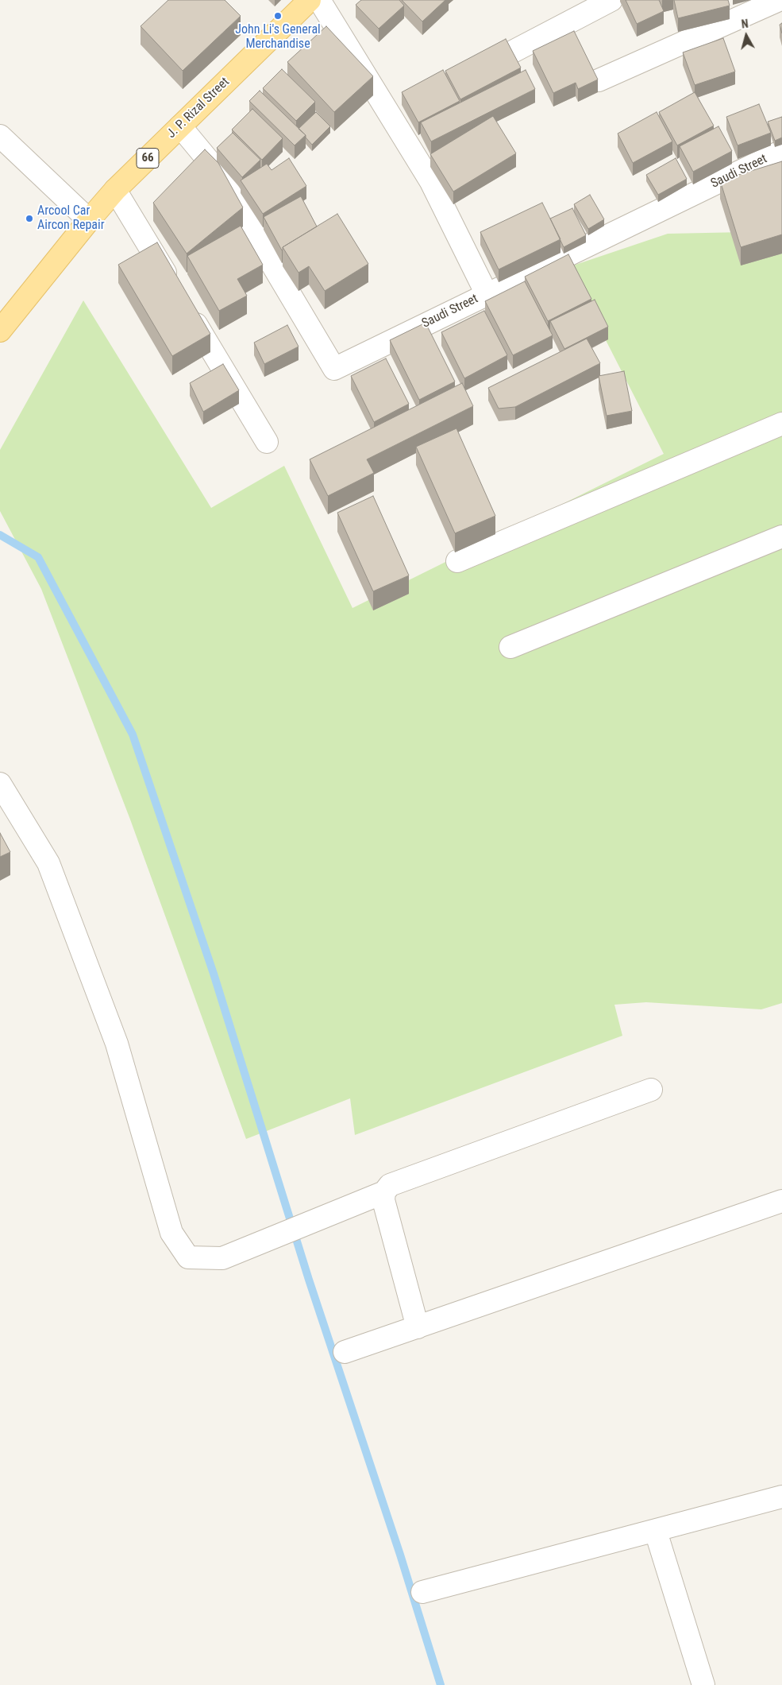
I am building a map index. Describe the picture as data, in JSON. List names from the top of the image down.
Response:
{
  "streets": {
    "main road": ["J. P. Rizal Street", "66"],
    "street": ["Saudi Street"]
  },
  "crossings": [
    ["J. P. Rizal Street", "Saudi Street"]
  ],
  "places": ["John Li's General Merchandise", "Arcool Car Aircon Repair"],
  "north": "top"
}
